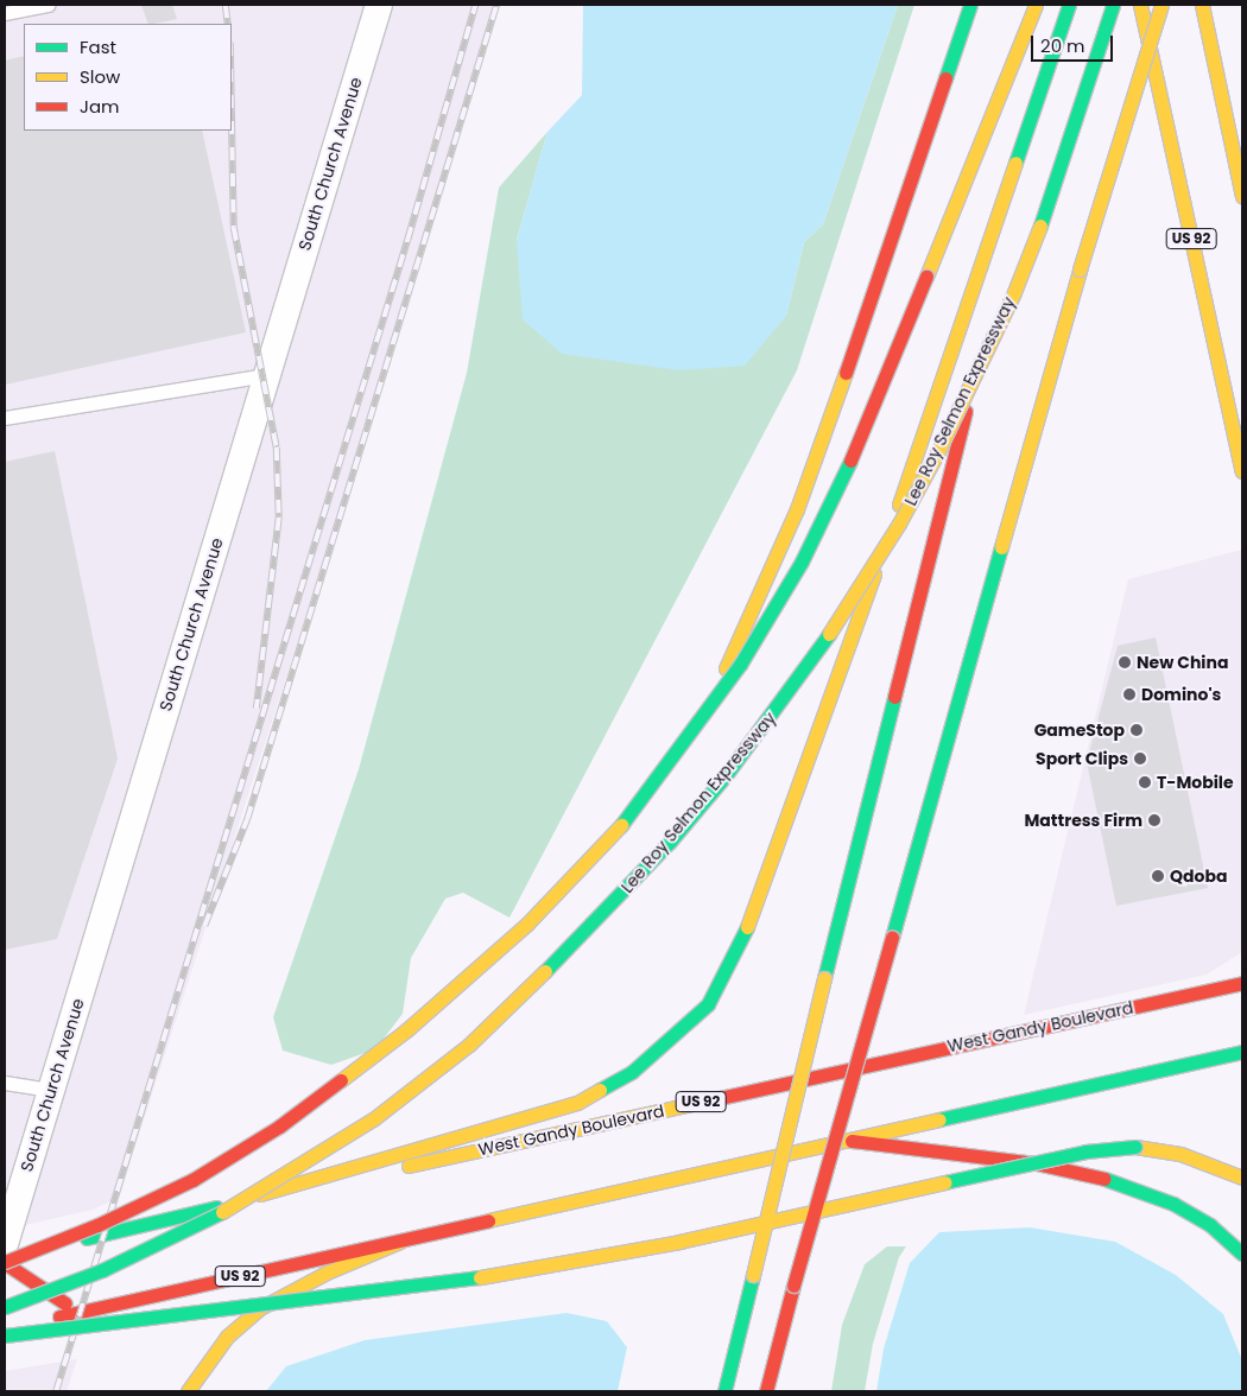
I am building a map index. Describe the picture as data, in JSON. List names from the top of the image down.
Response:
{
  "streets": {
    "main road": ["US 92", "Lee Roy Selmon Expressway", "West Gandy Boulevard"],
    "street": ["South Church Avenue"]
  },
  "crossings": [
    ["US 92", "West Gandy Boulevard"]
  ],
  "places": [
    "New China",
    "Domino's",
    "GameStop",
    "Sport Clips",
    "T-Mobile",
    "Mattress Firm",
    "Qdoba"
  ],
  "legend": ["Fast", "Slow", "Jam"],
  "scale_bar": "20 m"
}
